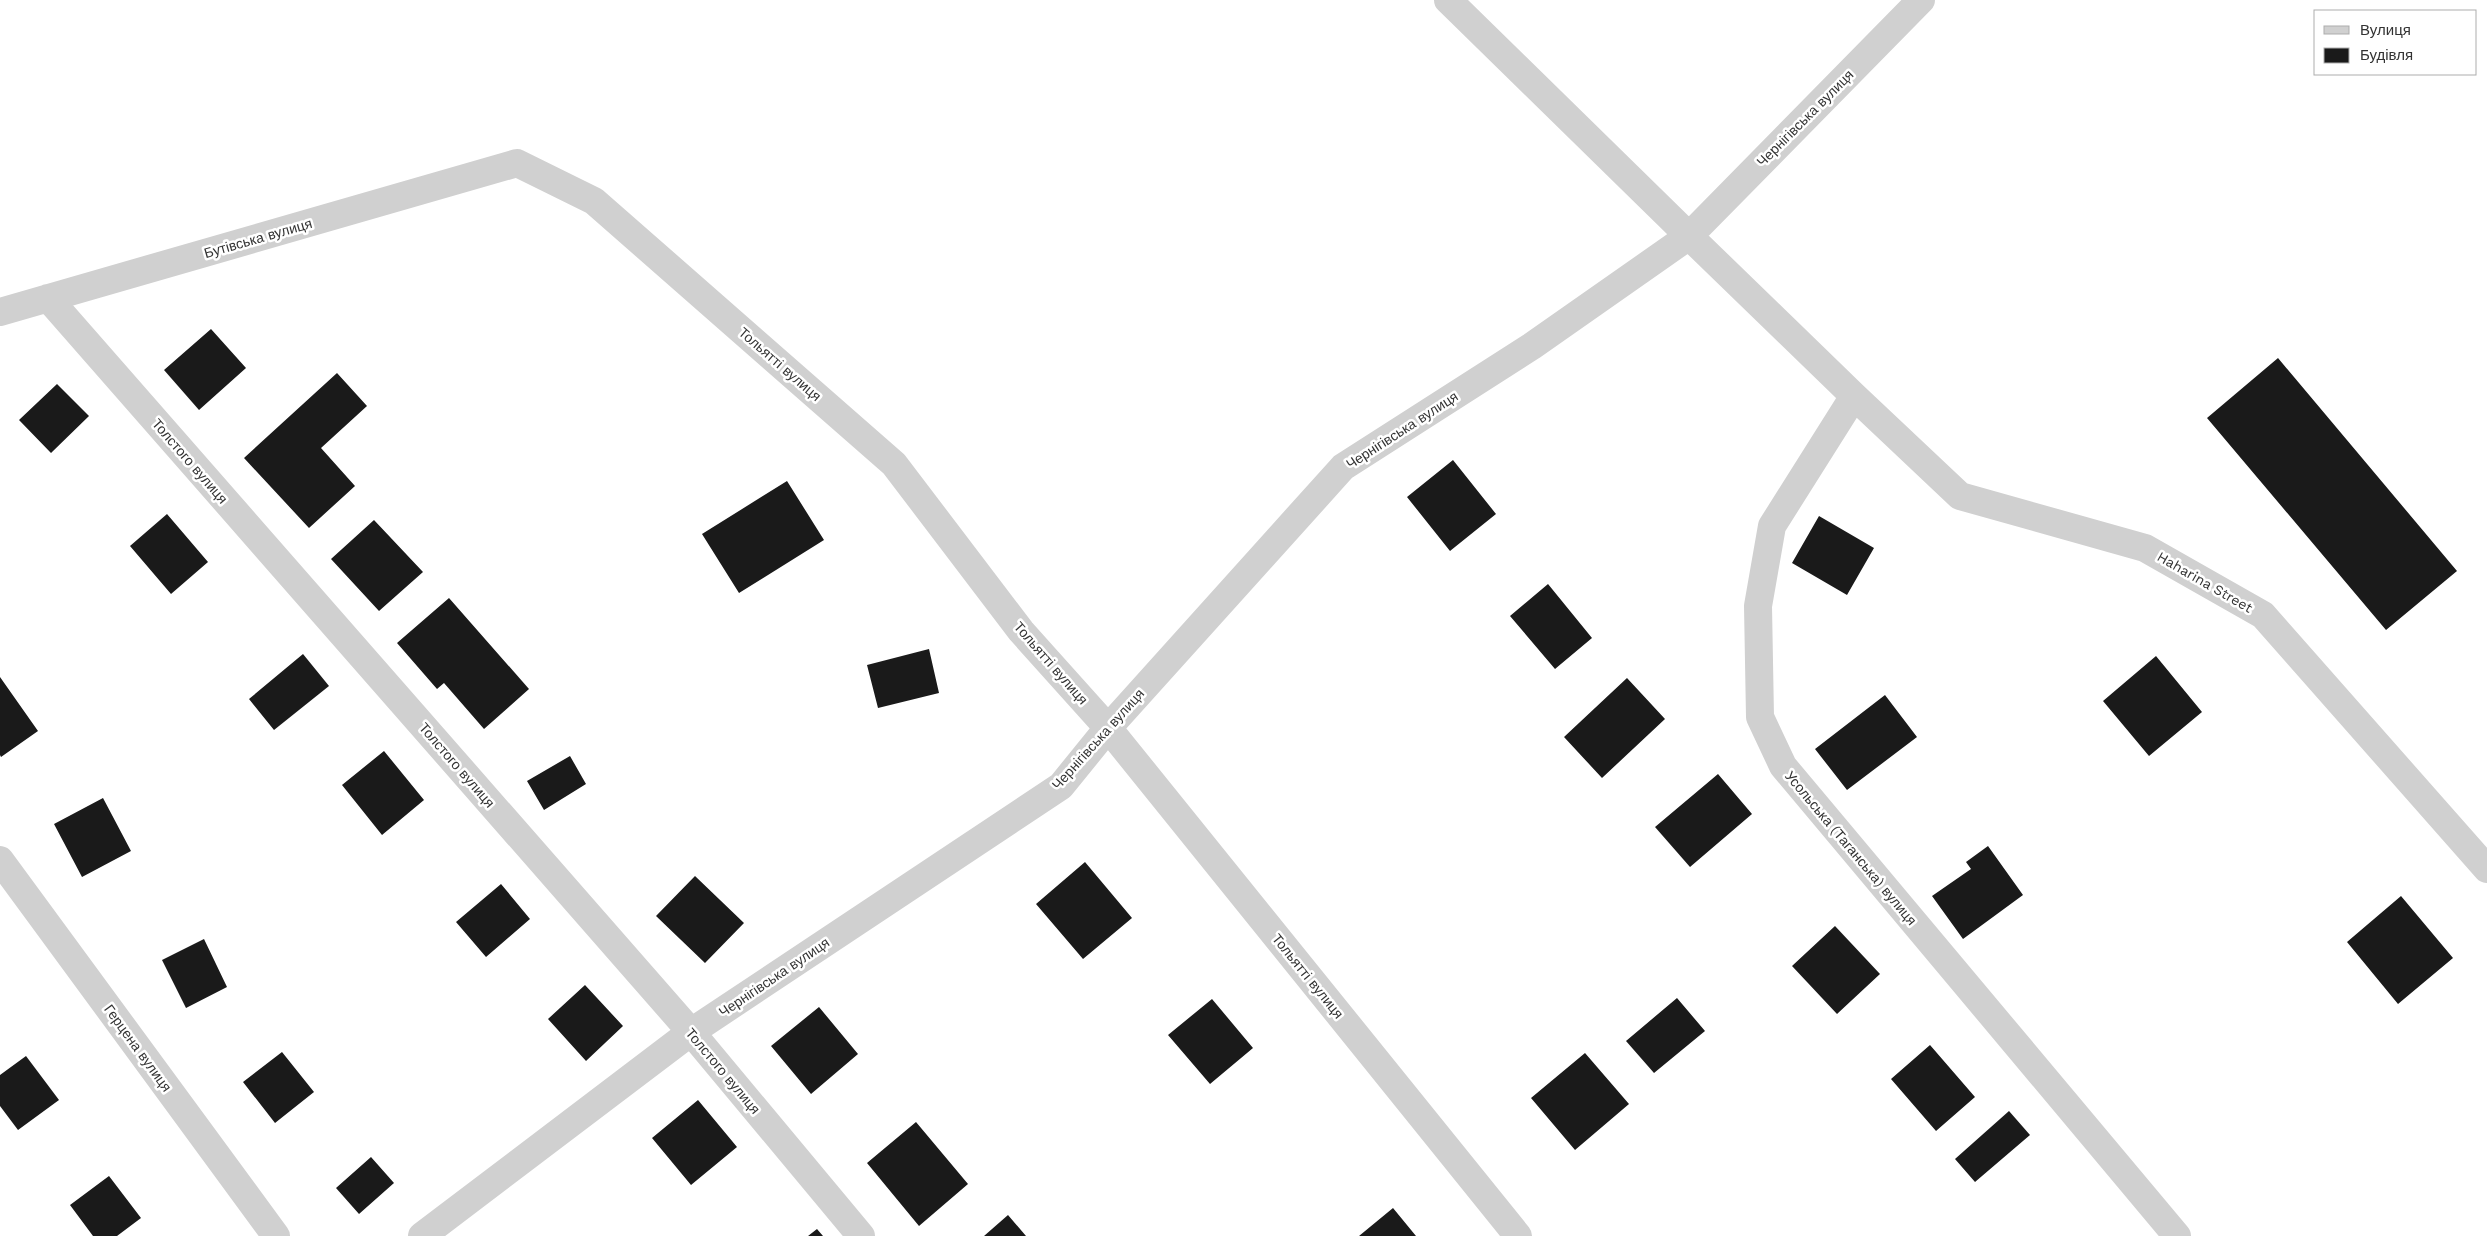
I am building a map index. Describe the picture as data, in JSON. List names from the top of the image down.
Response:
{
  "streets": {
    "street": [
      "Чернігівська вулиця",
      "Бутівська вулиця",
      "Тольятті вулиця",
      "Толстого вулиця",
      "Haharina Street",
      "Усольська (Таганська) вулиця",
      "Герцена вулиця"
    ]
  },
  "crossings": [
    ["Чернігівська вулиця", "Тольятті вулиця"],
    ["Чернігівська вулиця", "Толстого вулиця"],
    ["Бутівська вулиця", "Тольятті вулиця"],
    ["Бутівська вулиця", "Толстого вулиця"],
    ["Haharina Street", "Усольська (Таганська) вулиця"]
  ],
  "legend": ["Вулиця", "Будівля"]
}
